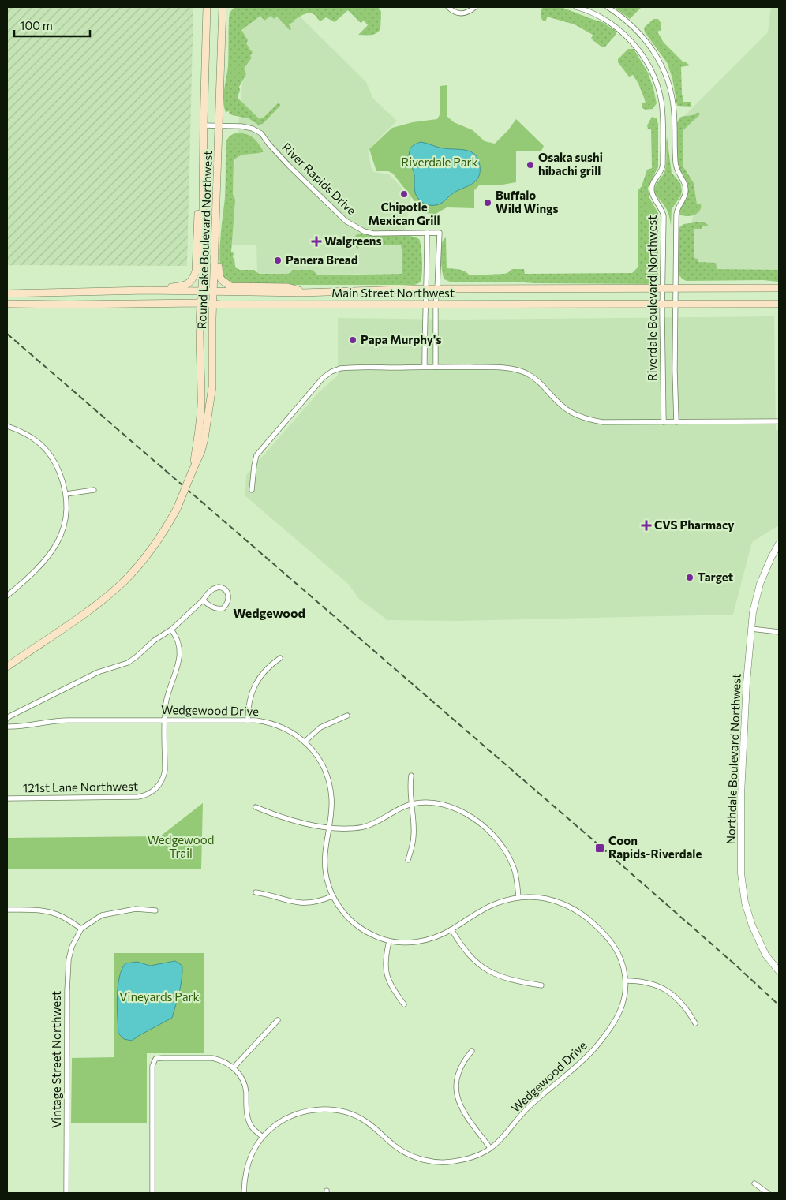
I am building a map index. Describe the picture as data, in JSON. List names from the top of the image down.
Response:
{
  "streets": {
    "main road": ["Round Lake Boulevard Northwest", "Main Street Northwest"],
    "street": [
      "River Rapids Drive",
      "Riverdale Boulevard Northwest",
      "Wedgewood Drive",
      "Northdale Boulevard Northwest",
      "121st Lane Northwest",
      "Vintage Street Northwest"
    ]
  },
  "crossings": [
    ["River Rapids Drive", "Round Lake Boulevard Northwest"],
    ["River Rapids Drive", "Main Street Northwest"],
    ["Round Lake Boulevard Northwest", "Main Street Northwest"],
    ["Main Street Northwest", "Riverdale Boulevard Northwest"],
    ["Wedgewood Drive", "121st Lane Northwest"]
  ],
  "districts": ["Wedgewood"],
  "parks": ["Riverdale Park", "Wedgewood Trail", "Vineyards Park"],
  "places": {
    "other": [
      "Osaka sushi hibachi grill",
      "Chipotle Mexican Grill",
      "Buffalo Wild Wings",
      "Panera Bread",
      "Papa Murphy's",
      "Target"
    ],
    "health": ["Walgreens", "CVS Pharmacy"],
    "transit": ["Coon Rapids-Riverdale"]
  },
  "scale_bar": "100 m"
}
